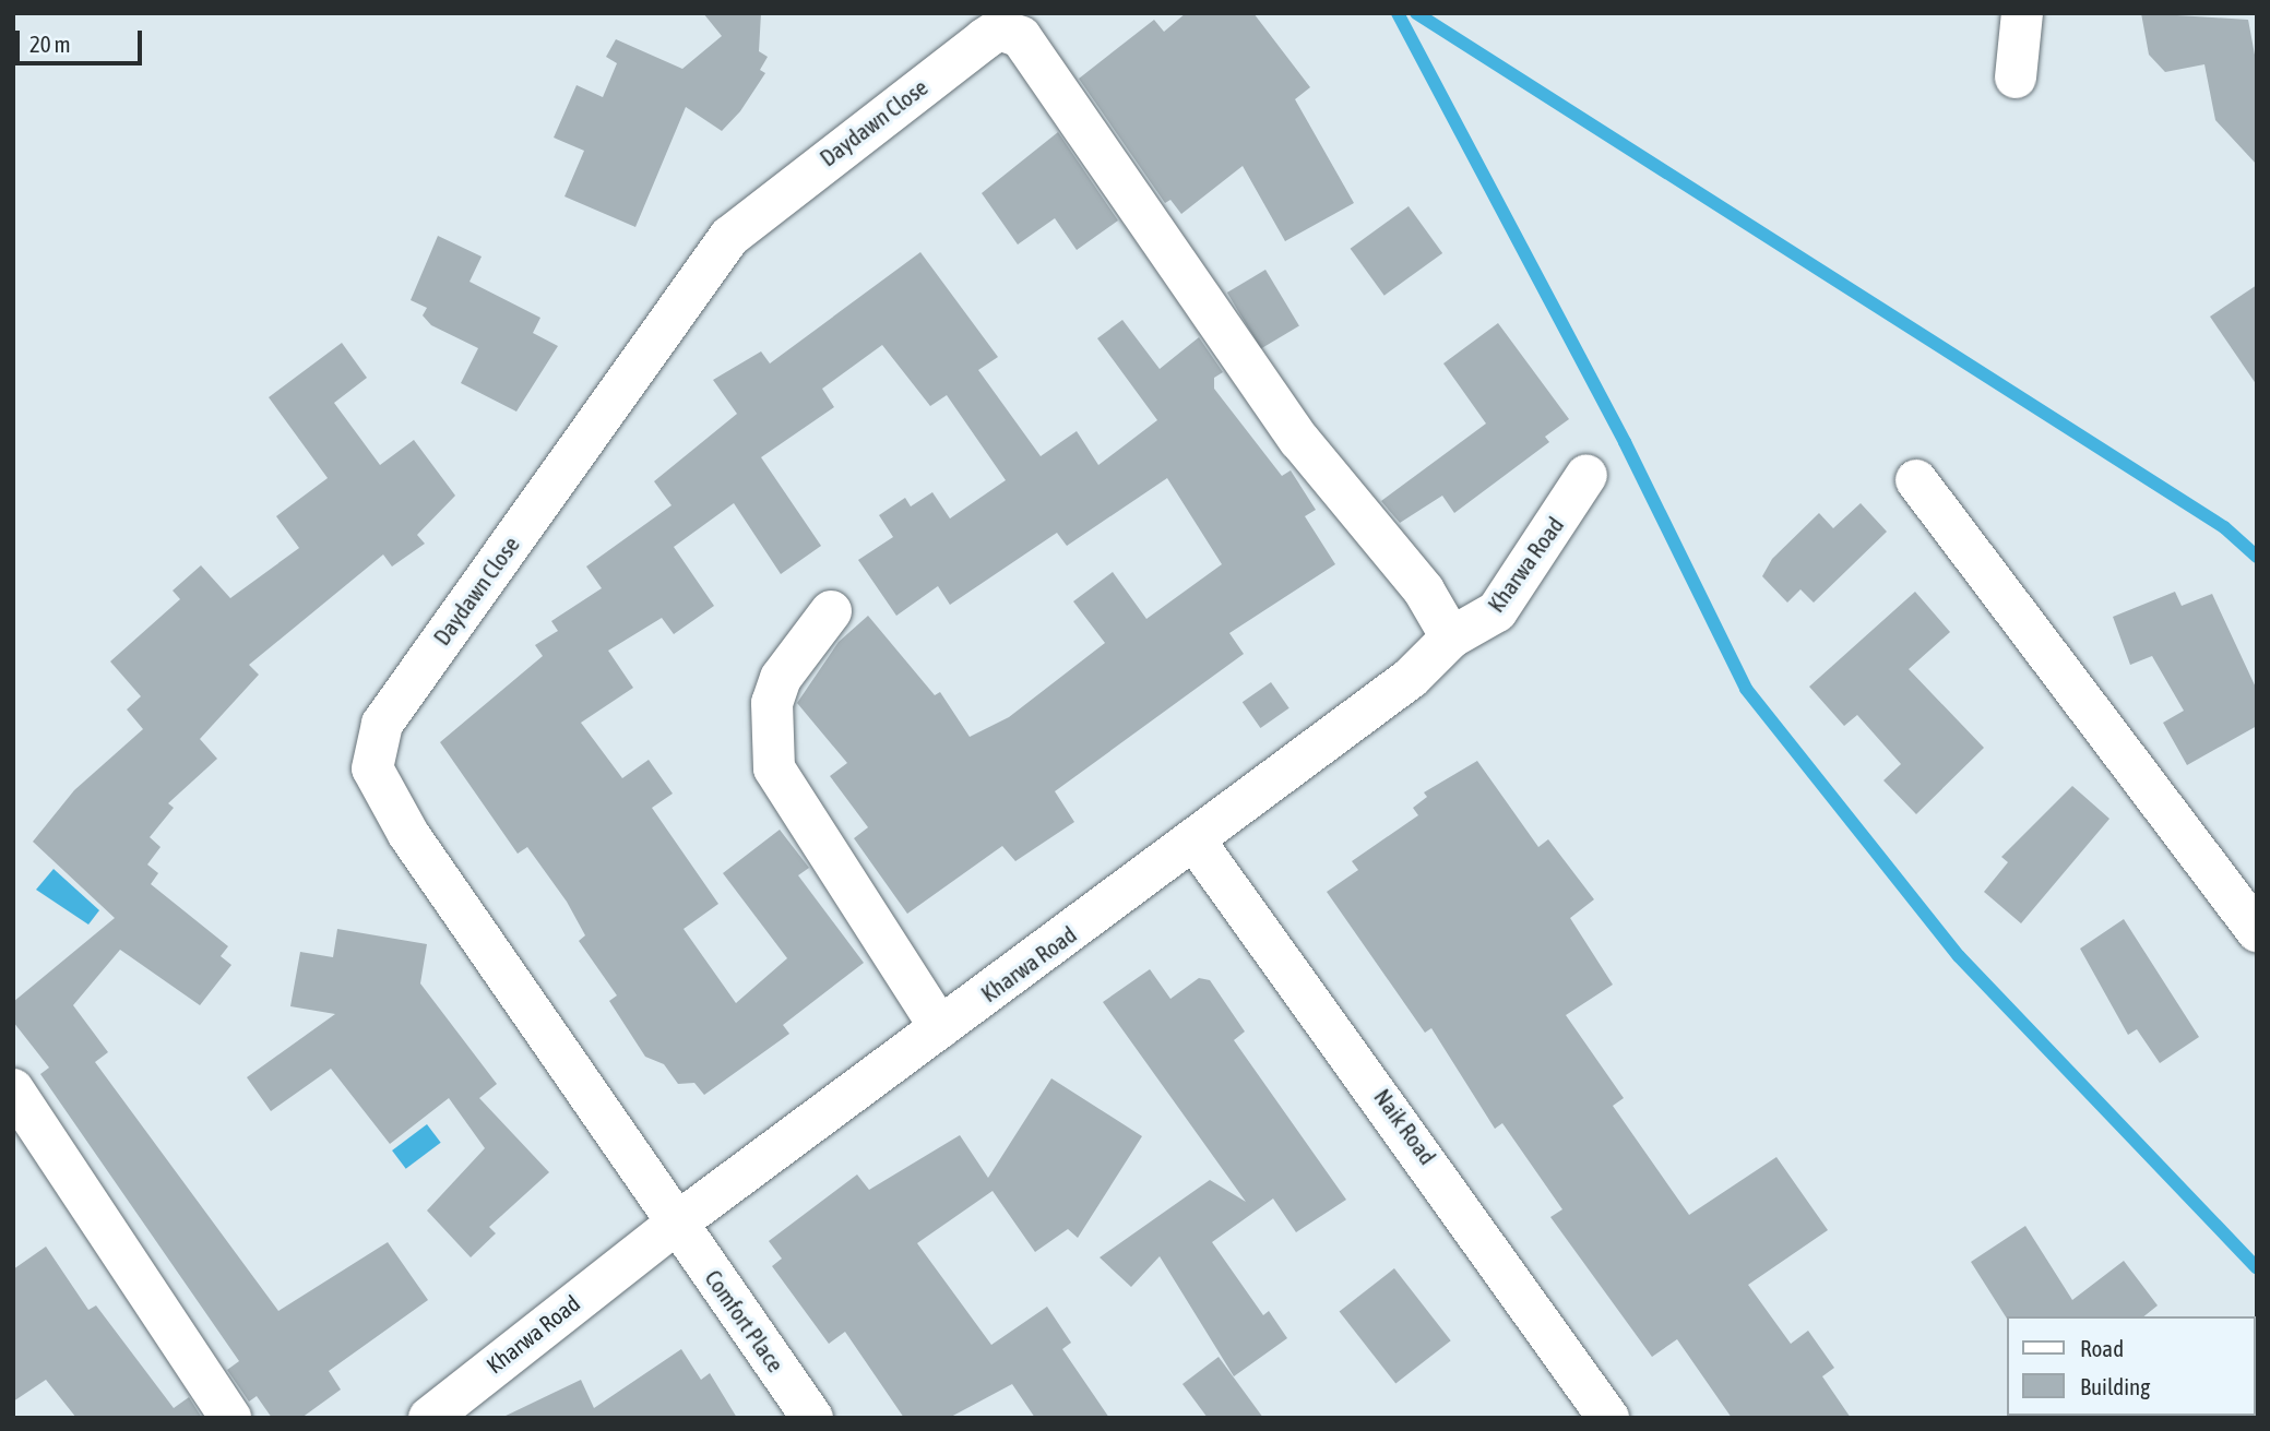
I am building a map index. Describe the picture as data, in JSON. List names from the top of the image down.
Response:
{
  "streets": {
    "street": [
      "Daydawn Close",
      "Kharwa Road",
      "Naik Road",
      "Comfort Place"
    ]
  },
  "crossings": [
    ["Daydawn Close", "Kharwa Road"],
    ["Daydawn Close", "Comfort Place"],
    ["Kharwa Road", "Naik Road"],
    ["Kharwa Road", "Comfort Place"]
  ],
  "legend": ["Road", "Building"],
  "scale_bar": "20 m"
}
